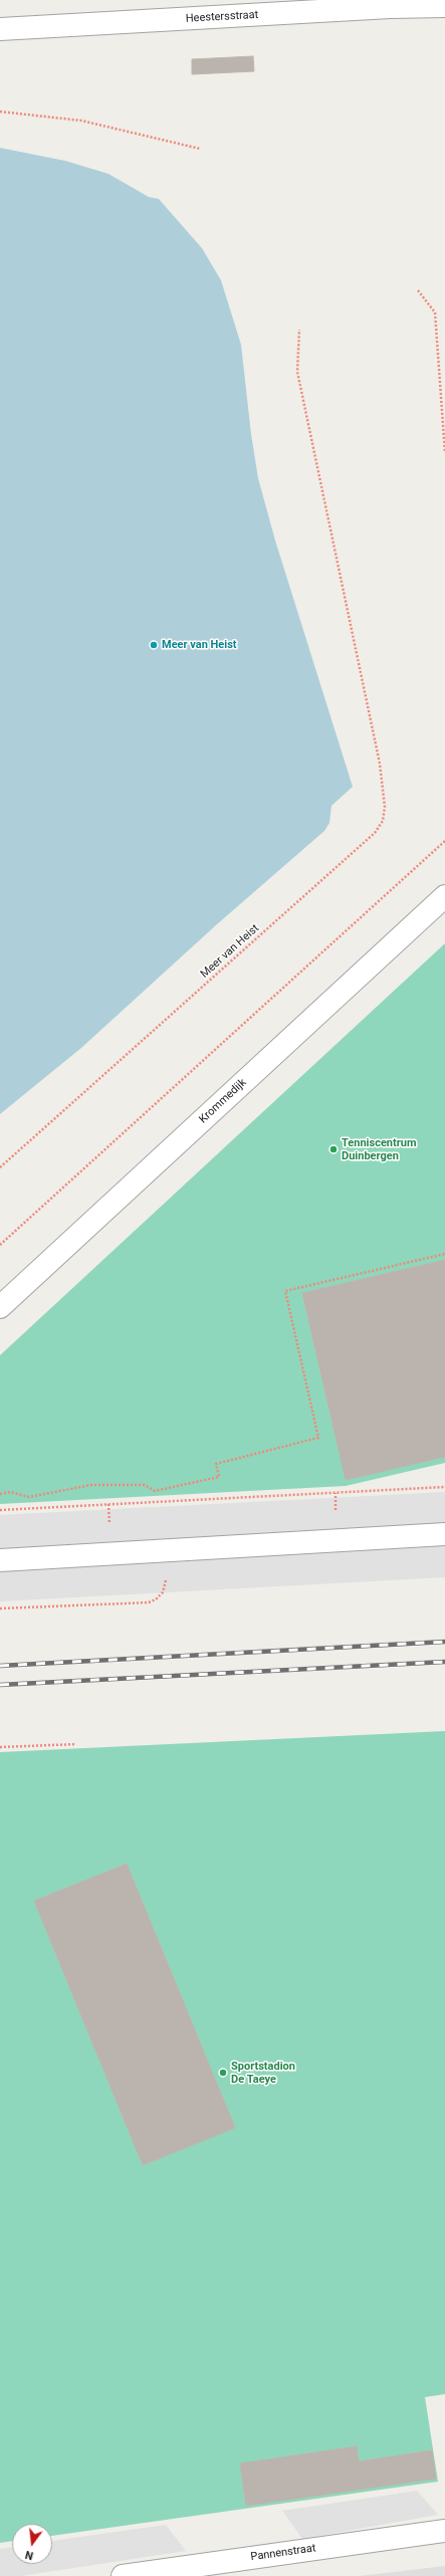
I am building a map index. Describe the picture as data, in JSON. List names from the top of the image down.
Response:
{
  "streets": {
    "street": ["Heestersstraat", "Krommedijk", "Pannenstraat"],
    "path": ["Meer van Heist"]
  },
  "places": ["Meer van Heist", "Tenniscentrum Duinbergen", "Sportstadion De Taeye"],
  "north": "bottom"
}
